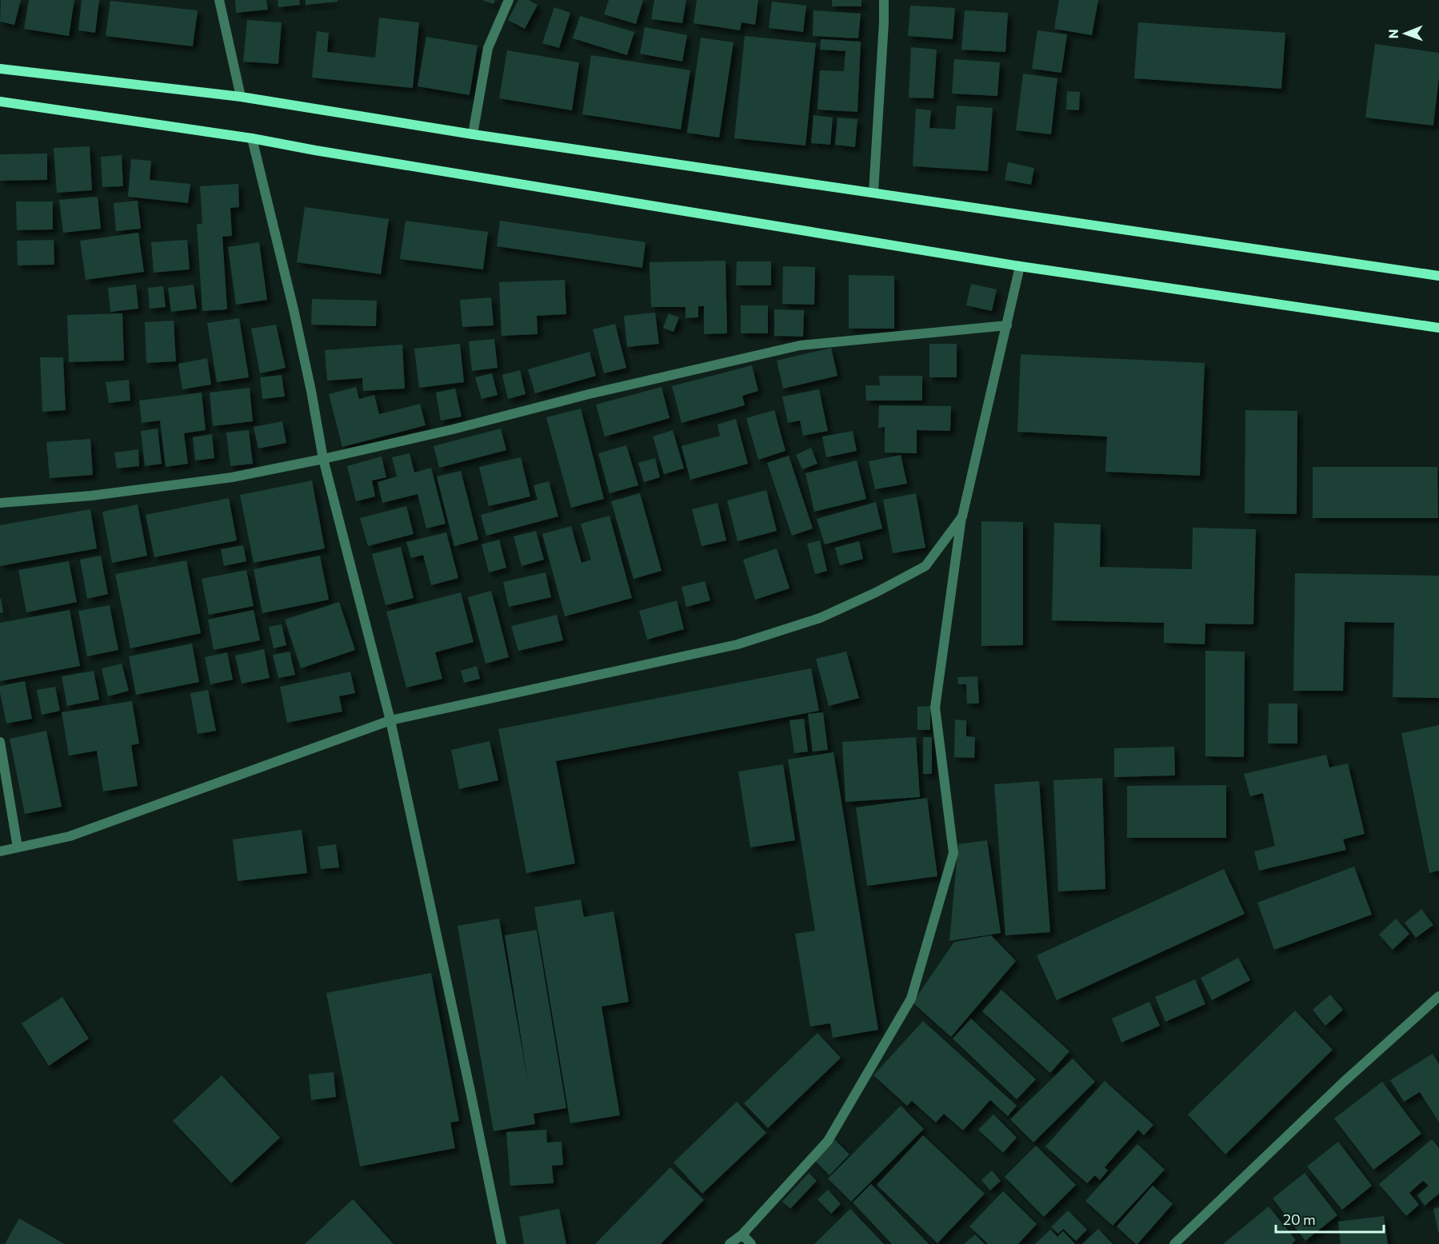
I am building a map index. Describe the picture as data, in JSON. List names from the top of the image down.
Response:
{
  "scale_bar": "20 m",
  "north": "left"
}
